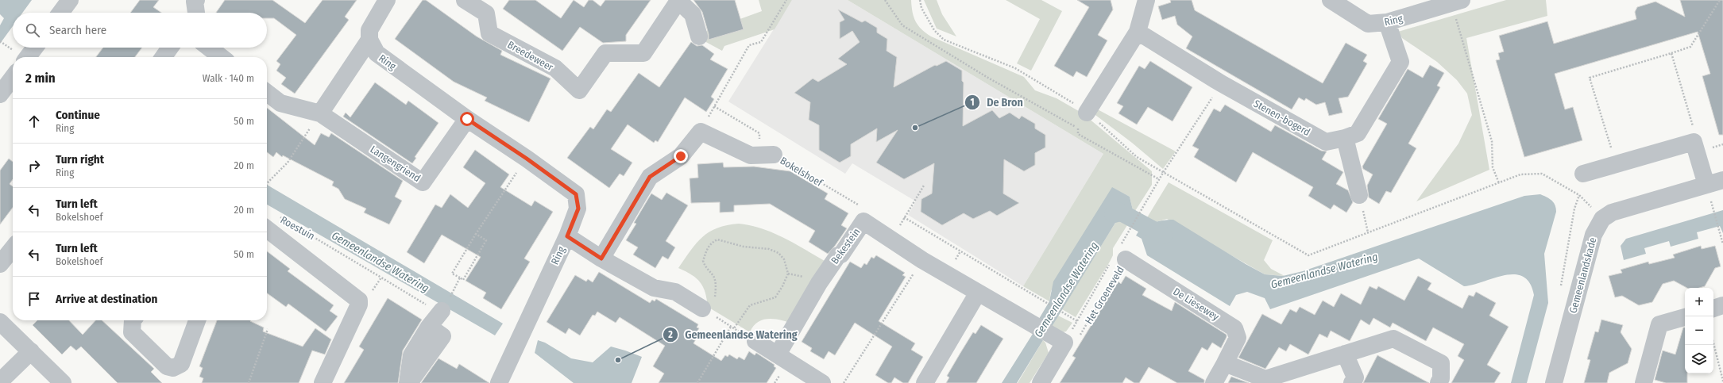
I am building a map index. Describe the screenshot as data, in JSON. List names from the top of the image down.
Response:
{
  "streets": {
    "street": [
      "Ring",
      "Breedeweer",
      "Stenen-bogerd",
      "Langengriend",
      "Roestuin",
      "Bekestein",
      "Gemeenlandskade",
      "De Liesewey"
    ],
    "path": ["Bokelshoef", "Het Groeneveld"]
  },
  "crossings": [
    ["Ring", "Stenen-bogerd"],
    ["Ring", "Langengriend"],
    ["Bokelshoef", "Bekestein"],
    ["Bekestein", "Het Groeneveld"],
    ["Het Groeneveld", "De Liesewey"]
  ],
  "water": ["Gemeenlandse Watering"],
  "places": ["De Bron", "Gemeenlandse Watering"],
  "page": {
    "search": "Search here",
    "heading": ["2 min", "Walk · 140 m"],
    "list": [
      ["Continue", "Ring", "50 m"],
      ["Turn right", "Ring", "20 m"],
      ["Turn left", "Bokelshoef", "20 m"],
      ["Turn left", "Bokelshoef", "50 m"],
      "Arrive at destination"
    ],
    "map_buttons": ["+", "−"]
  }
}
